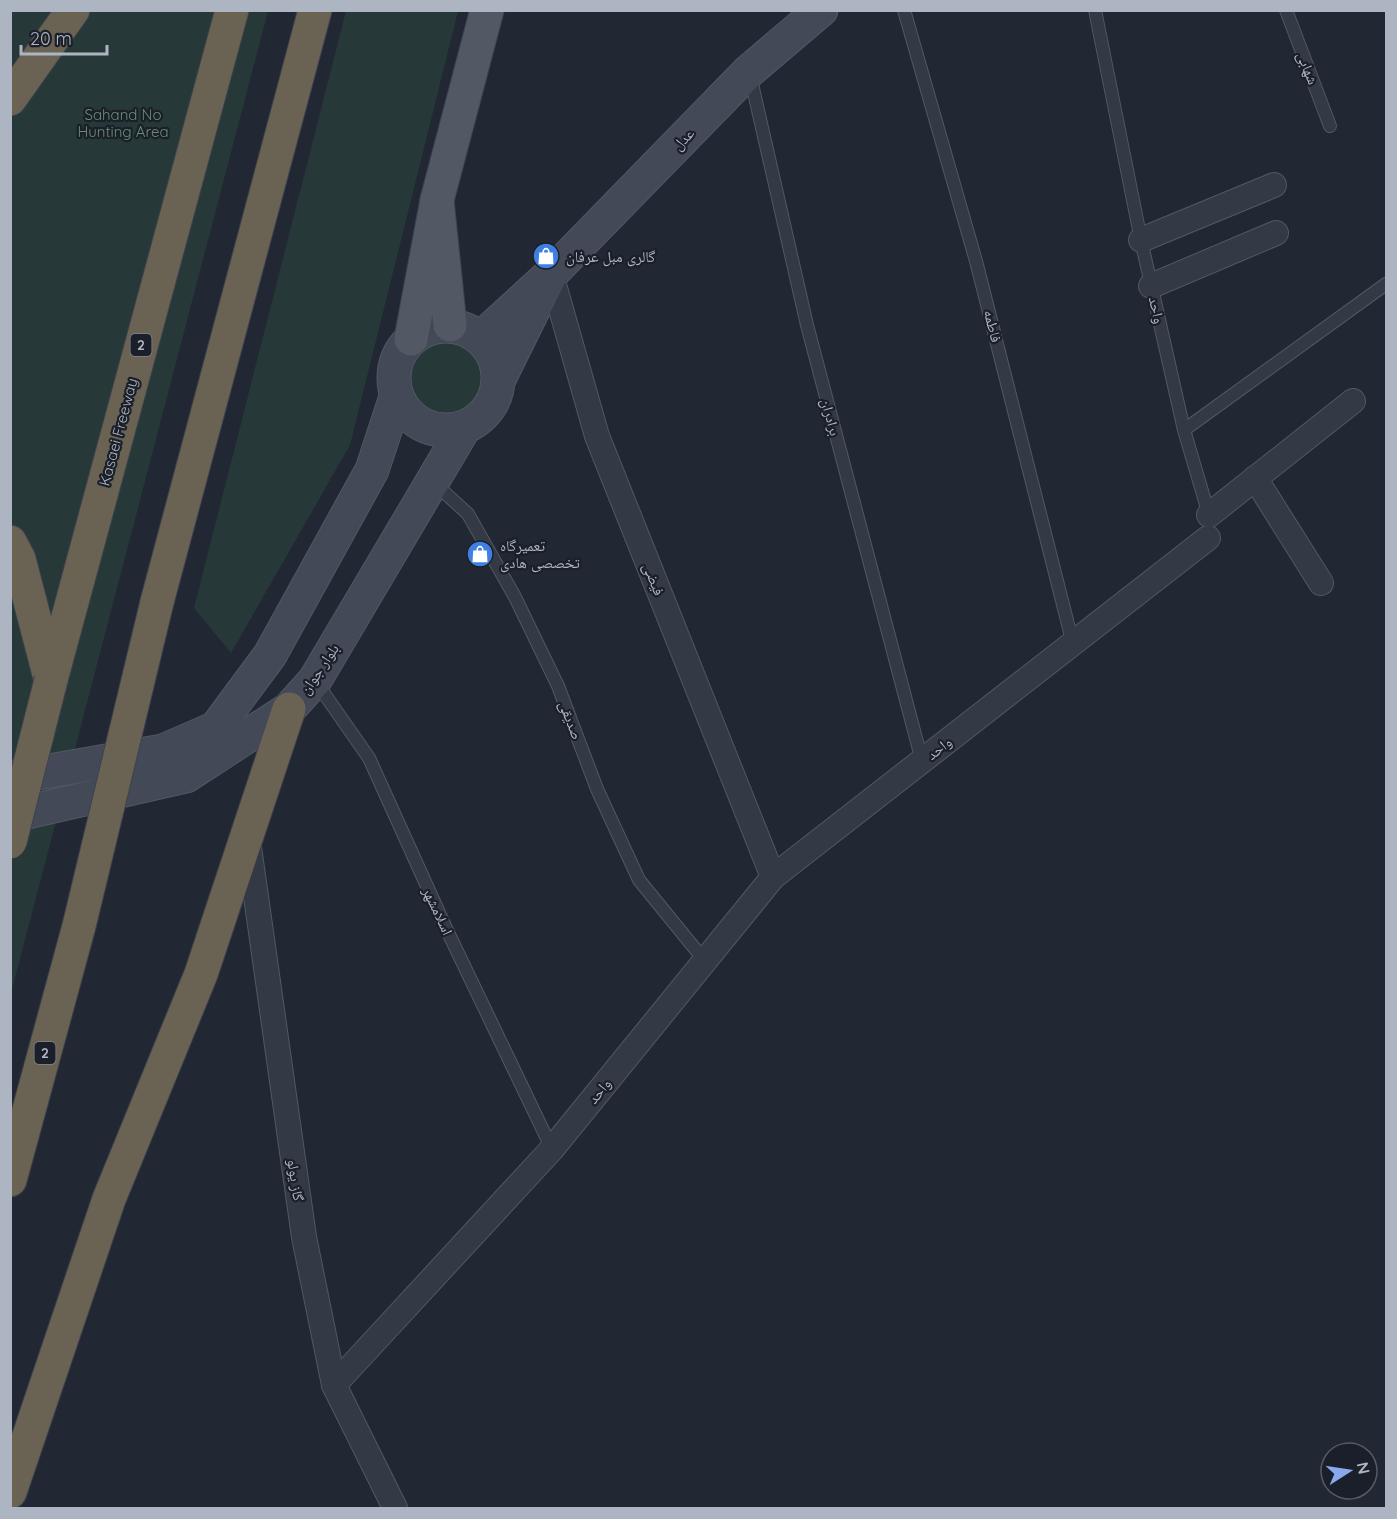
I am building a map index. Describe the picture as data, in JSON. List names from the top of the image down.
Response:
{
  "streets": {
    "highway": ["2", "Kasaei Freeway"],
    "street": [
      "عدل",
      "واحد",
      "فیضی",
      "بلوار جوان",
      "گاز یولو"
    ],
    "lane": [
      "شهابی",
      "فاطمه",
      "برادران",
      "صدیقی",
      "اسلامشهر"
    ]
  },
  "crossings": [
    ["عدل", "برادران"],
    ["عدل", "فیضی"],
    ["واحد", "فاطمه"],
    ["واحد", "برادران"],
    ["واحد", "فیضی"],
    ["واحد", "صدیقی"],
    ["واحد", "اسلامشهر"],
    ["واحد", "گاز یولو"],
    ["2", "Kasaei Freeway"],
    ["بلوار جوان", "صدیقی"],
    ["بلوار جوان", "اسلامشهر"]
  ],
  "parks": ["Sahand No Hunting Area"],
  "places": {
    "shop": ["گالری مبل عرفان", "تعمیرگاه تخصصی هادی"]
  },
  "scale_bar": "20 m",
  "north": "right"
}
